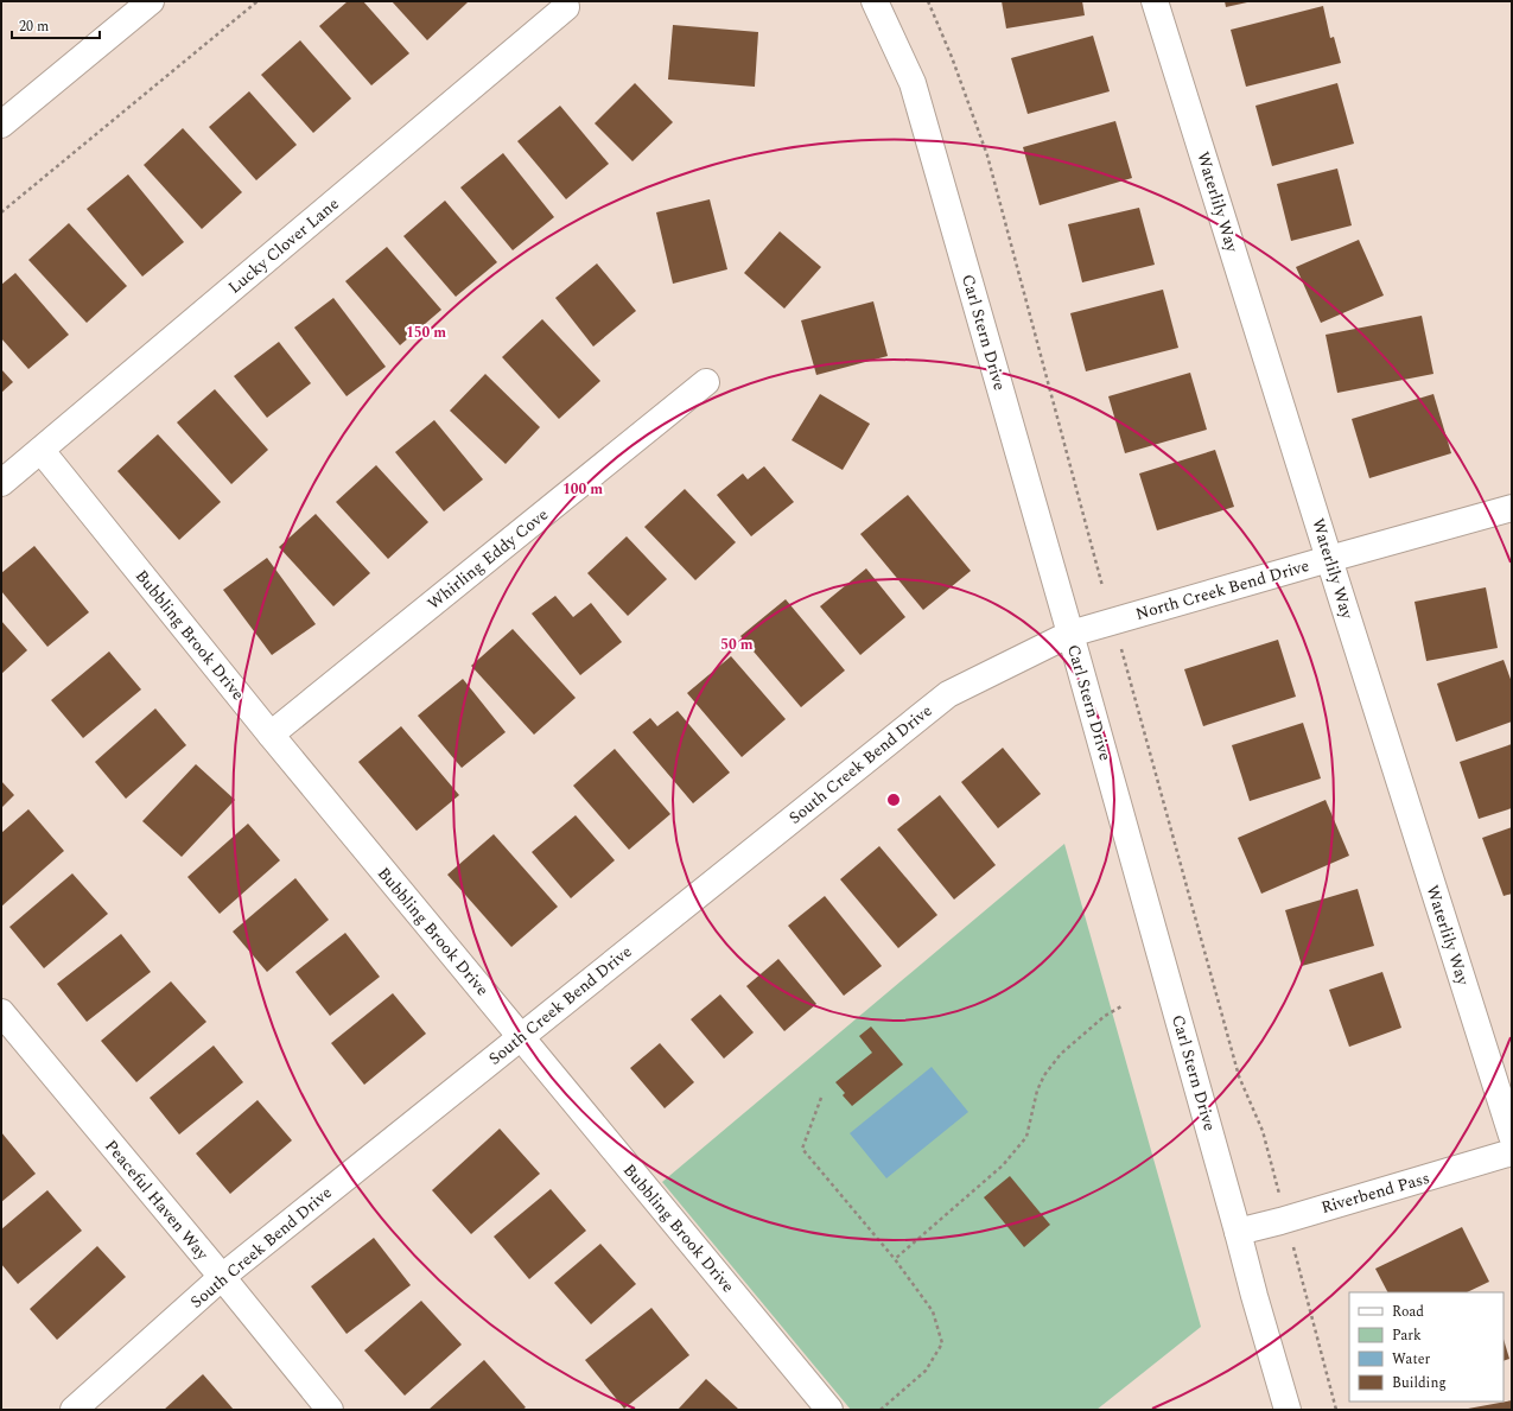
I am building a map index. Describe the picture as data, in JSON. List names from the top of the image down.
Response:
{
  "streets": {
    "street": [
      "Waterlily Way",
      "Lucky Clover Lane",
      "Carl Stern Drive",
      "Whirling Eddy Cove",
      "North Creek Bend Drive",
      "Bubbling Brook Drive",
      "South Creek Bend Drive",
      "Riverbend Pass",
      "Peaceful Haven Way"
    ]
  },
  "crossings": [
    ["Waterlily Way", "North Creek Bend Drive"],
    ["Lucky Clover Lane", "Bubbling Brook Drive"],
    ["Carl Stern Drive", "North Creek Bend Drive"],
    ["Carl Stern Drive", "South Creek Bend Drive"],
    ["Carl Stern Drive", "Riverbend Pass"],
    ["Whirling Eddy Cove", "Bubbling Brook Drive"],
    ["North Creek Bend Drive", "South Creek Bend Drive"],
    ["Bubbling Brook Drive", "South Creek Bend Drive"],
    ["South Creek Bend Drive", "Peaceful Haven Way"]
  ],
  "legend": [
    "Road",
    "Park",
    "Water",
    "Building"
  ],
  "scale_bar": "20 m",
  "rings": ["150 m", "100 m", "50 m"]
}
